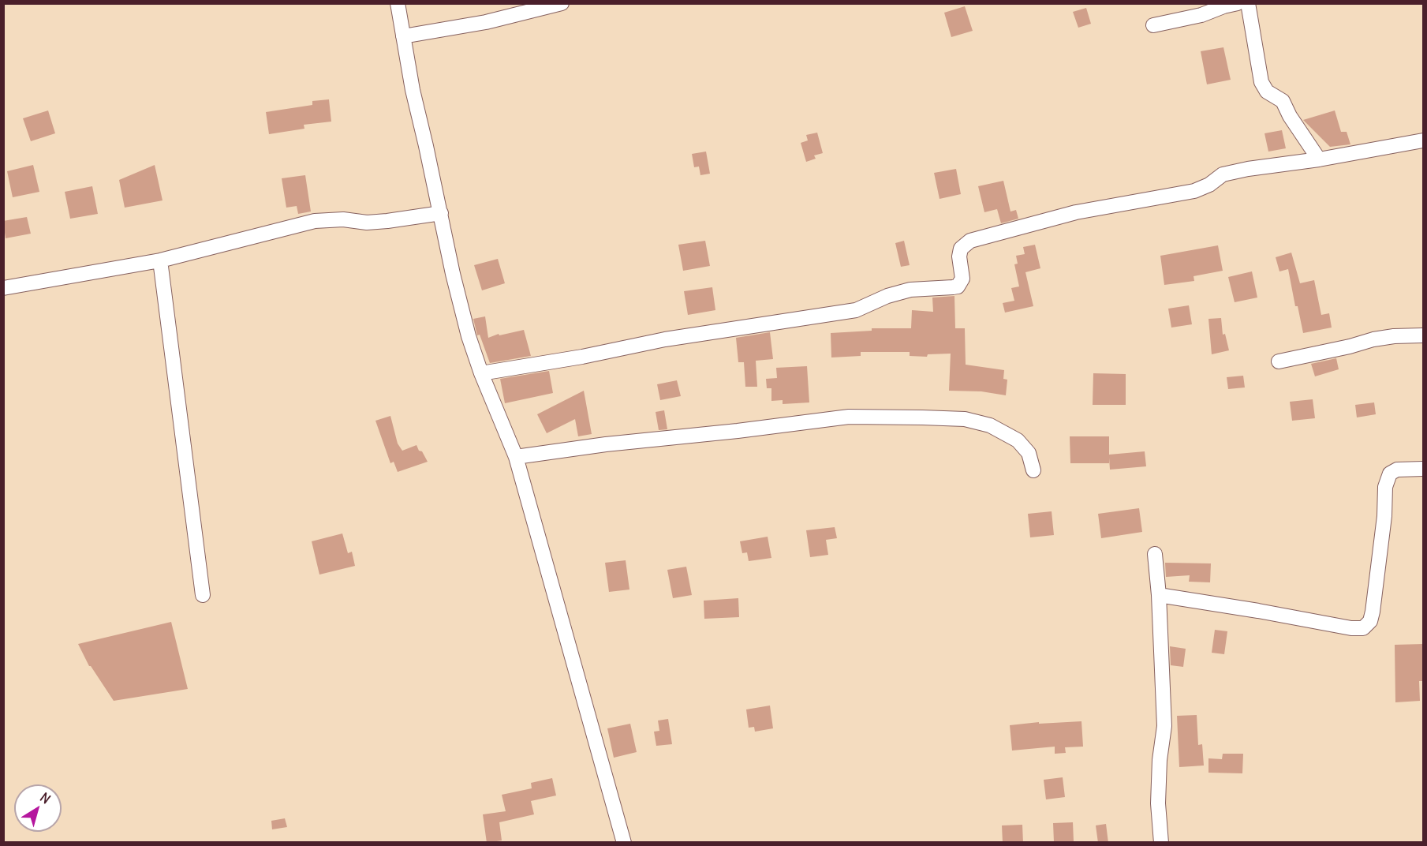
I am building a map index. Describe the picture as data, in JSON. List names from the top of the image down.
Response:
{
  "north": "top right"
}
